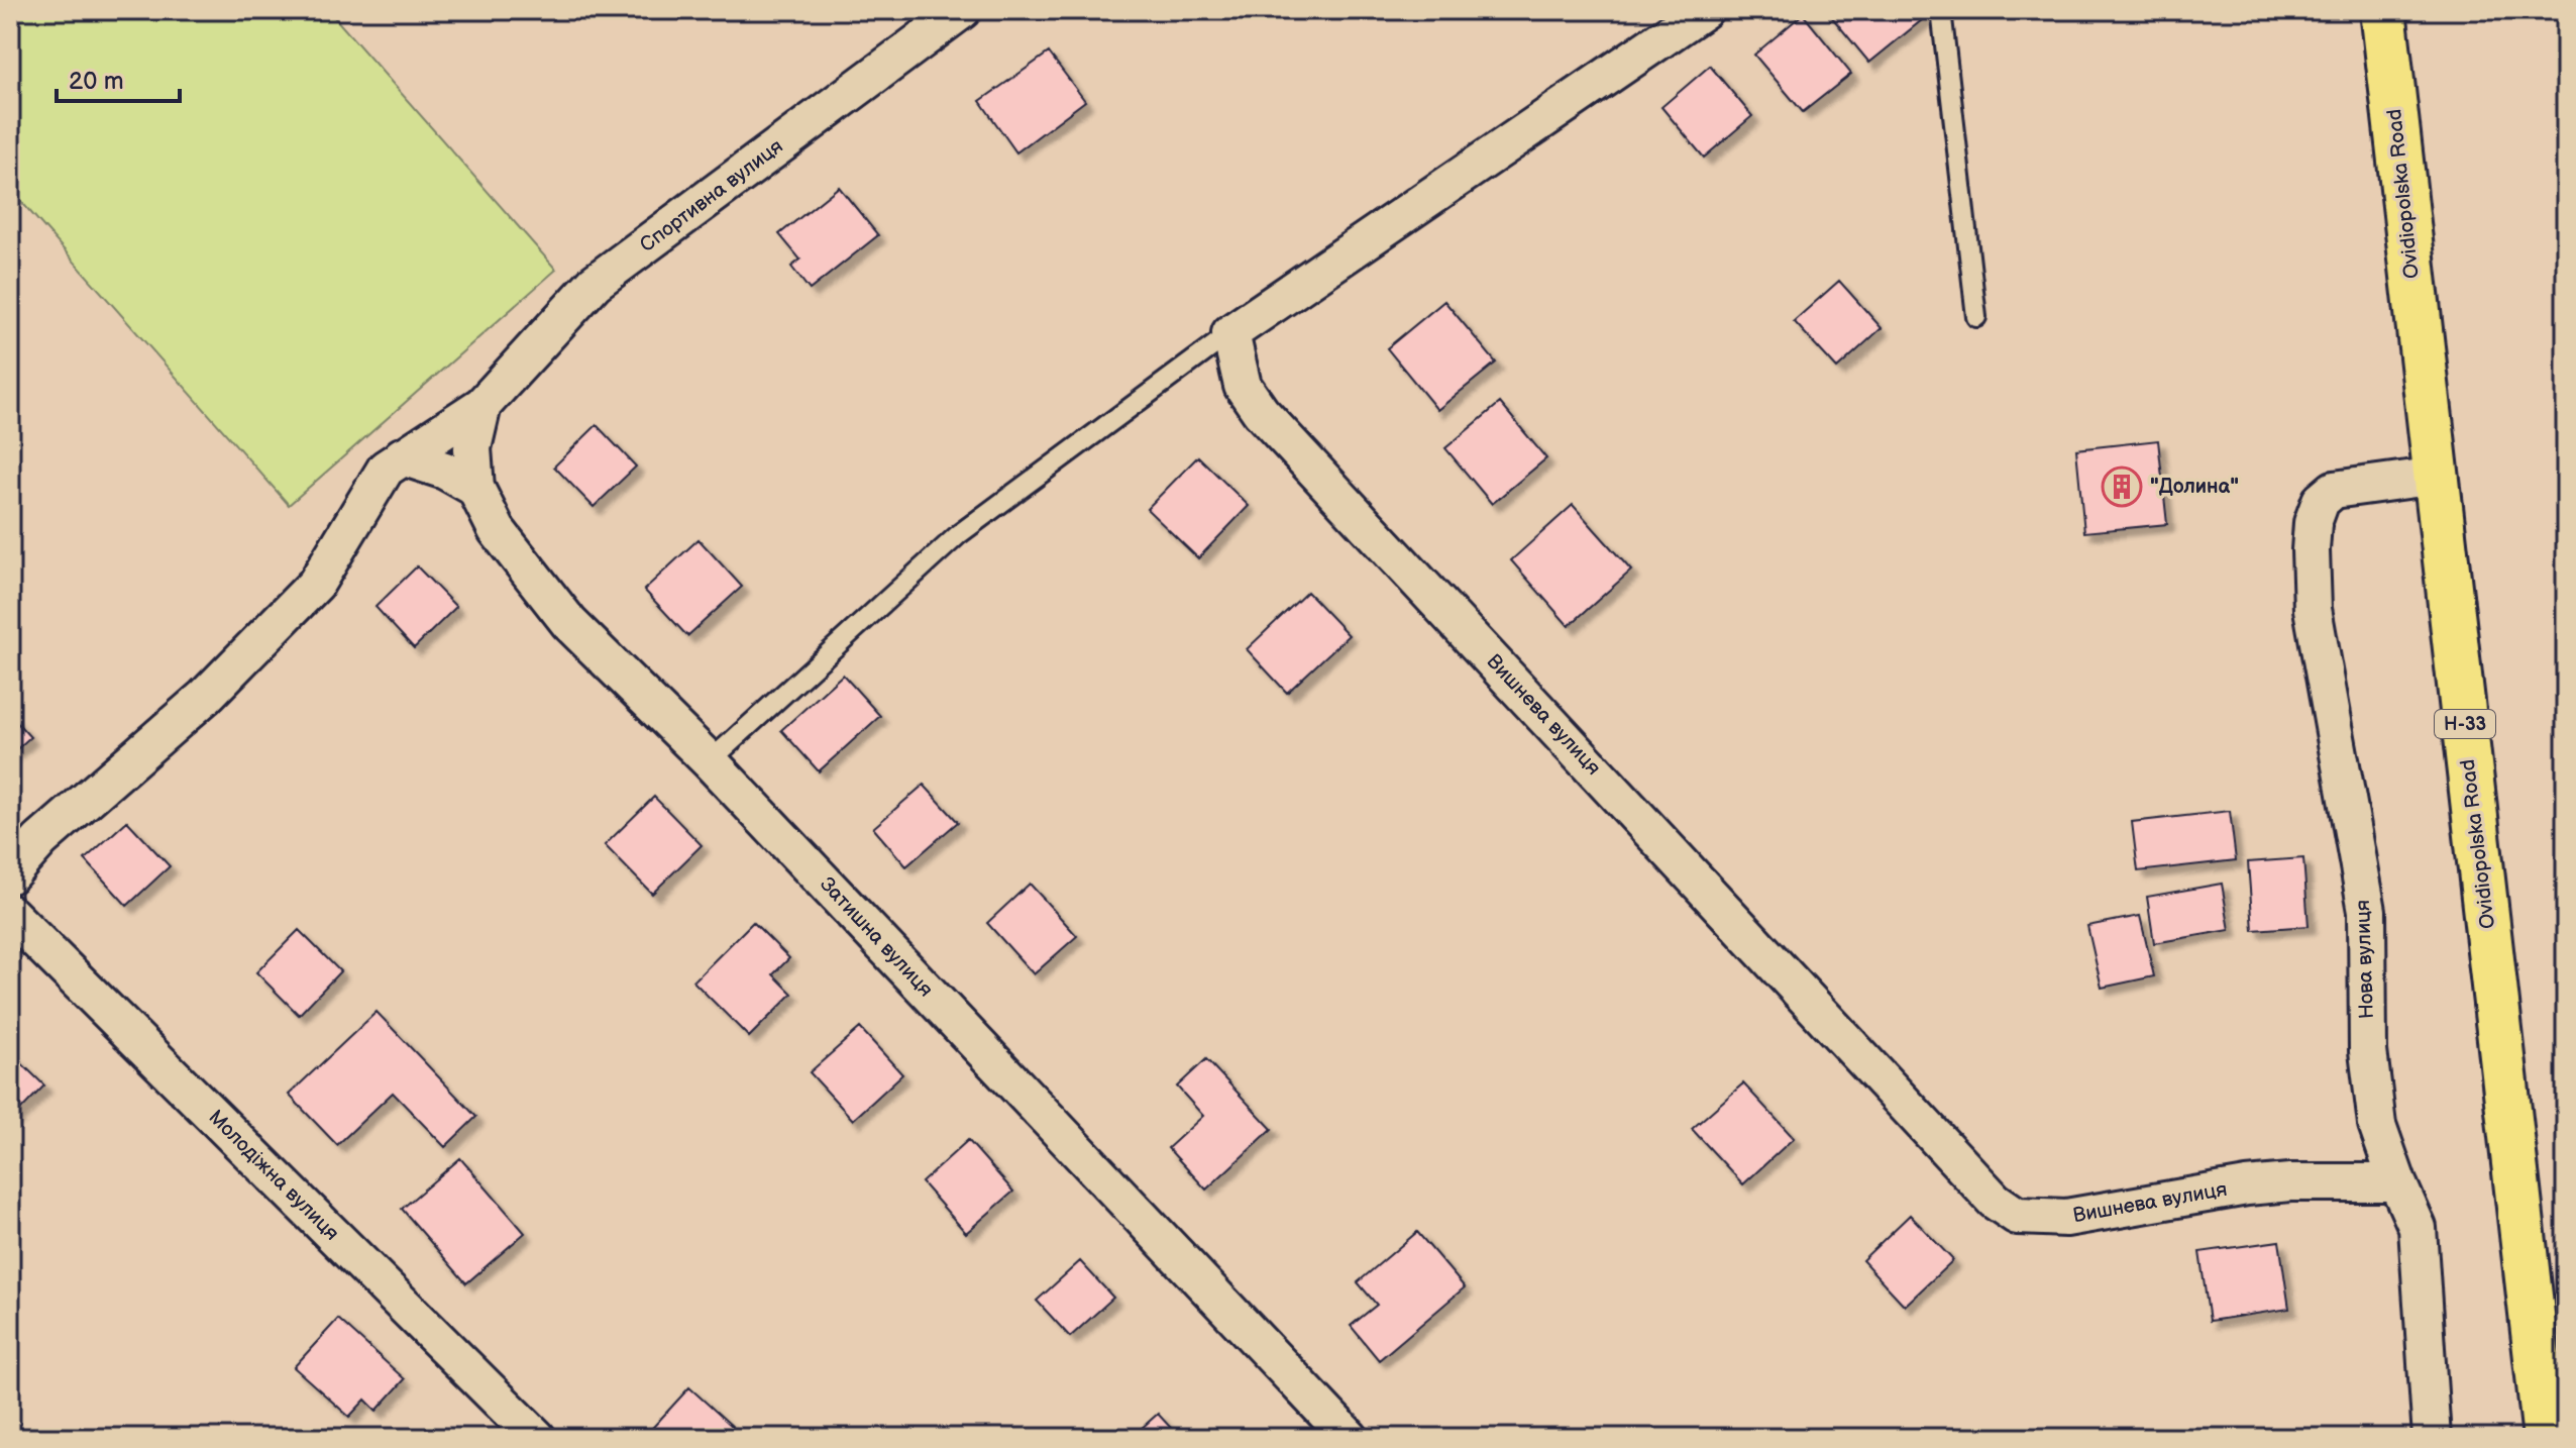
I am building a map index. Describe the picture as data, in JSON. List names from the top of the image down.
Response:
{
  "streets": {
    "main road": ["Ovidiopolska Road", "Н-33"],
    "street": [
      "Спортивна вулиця",
      "Вишнева вулиця",
      "Затишна вулиця",
      "Нова вулиця",
      "Молодіжна вулиця"
    ]
  },
  "crossings": [
    ["Ovidiopolska Road", "Нова вулиця"],
    ["Спортивна вулиця", "Затишна вулиця"],
    ["Вишнева вулиця", "Нова вулиця"]
  ],
  "places": {
    "building": ["\"Долина\""]
  },
  "scale_bar": "20 m"
}
